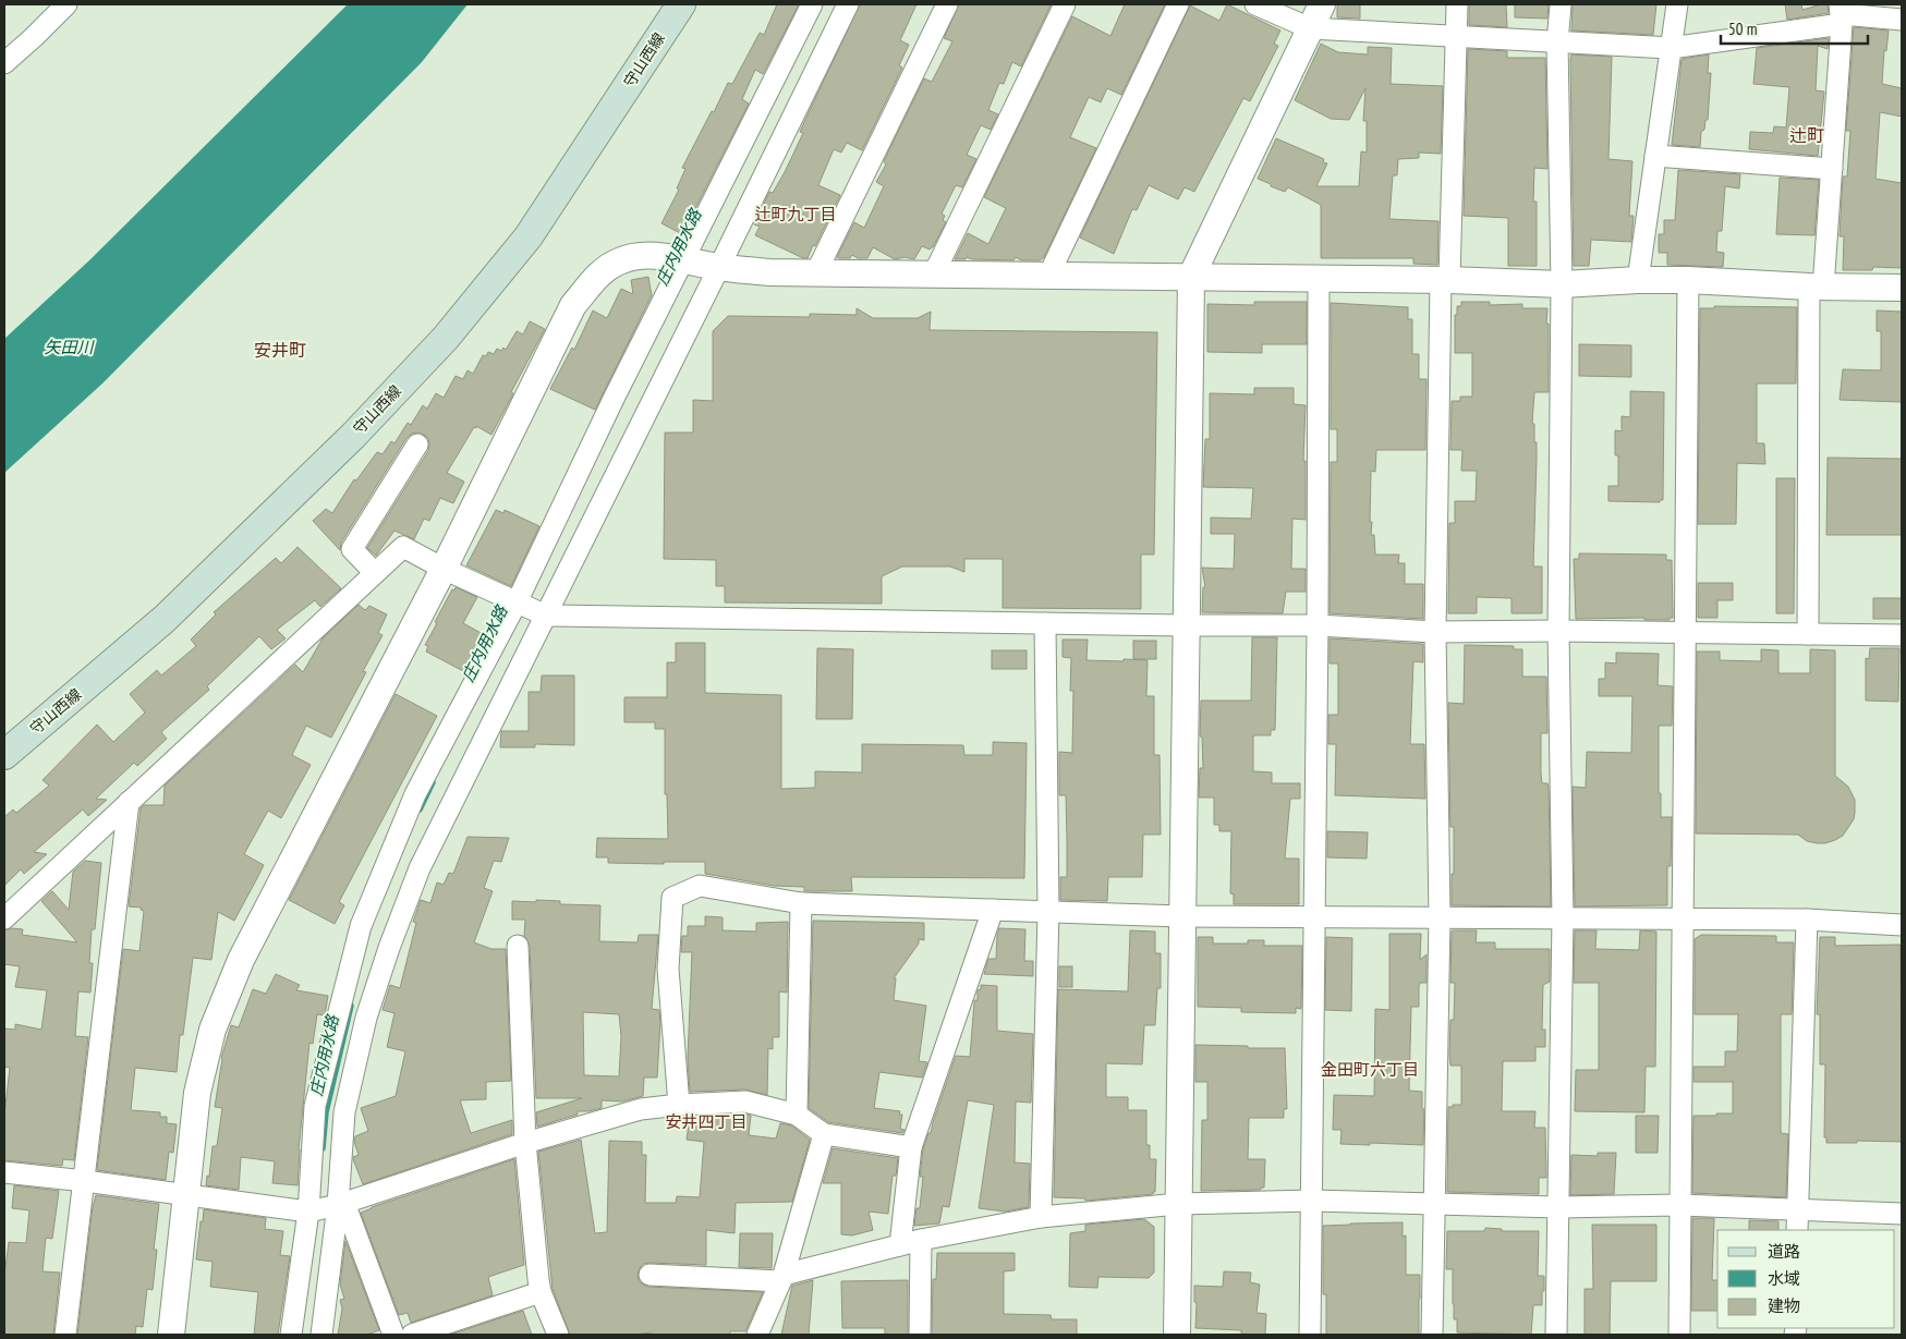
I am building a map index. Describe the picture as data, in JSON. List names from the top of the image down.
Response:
{
  "streets": {
    "main road": ["守山西線"]
  },
  "districts": [
    "辻町",
    "辻町九丁目",
    "安井町",
    "金田町六丁目",
    "安井四丁目"
  ],
  "water": ["庄内用水路", "矢田川"],
  "legend": ["道路", "水域", "建物"],
  "scale_bar": "50 m"
}
